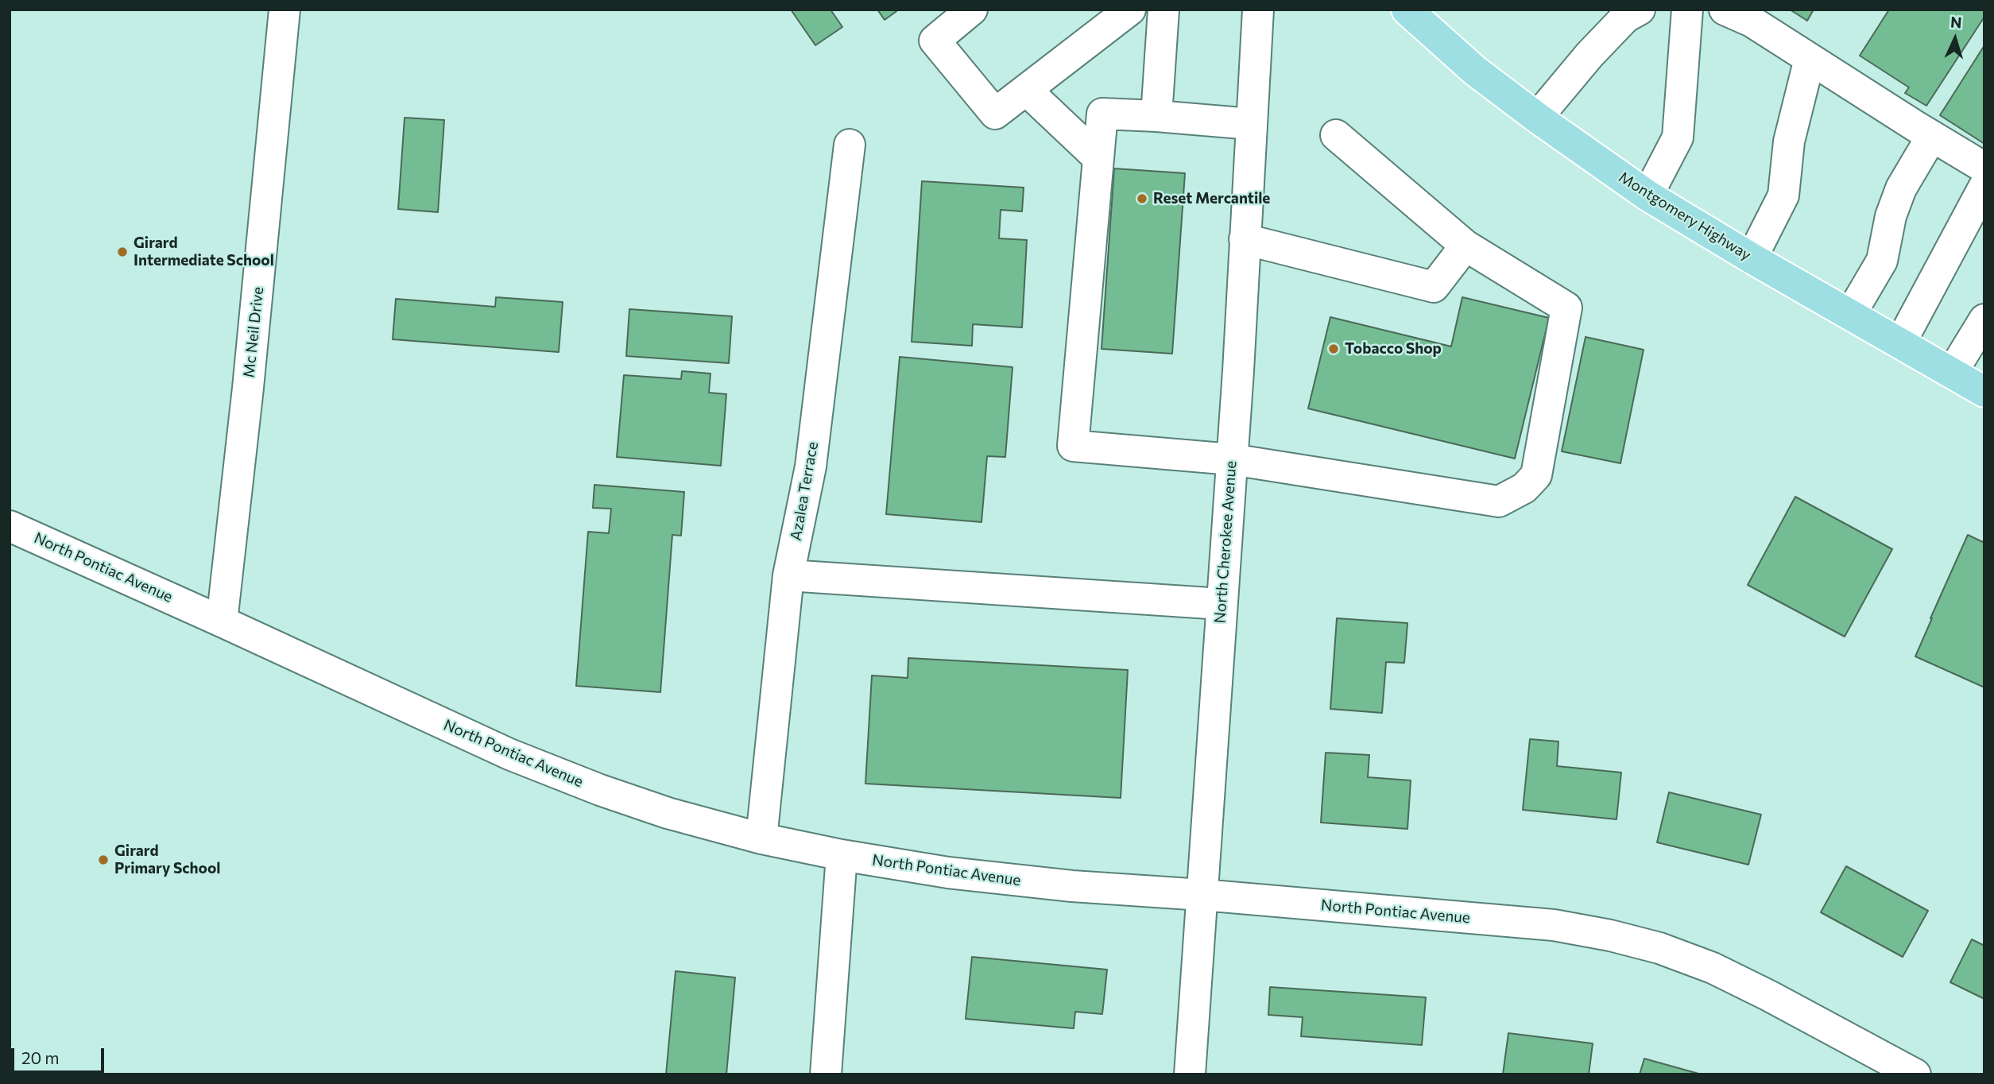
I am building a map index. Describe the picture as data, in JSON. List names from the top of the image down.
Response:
{
  "streets": {
    "main road": ["Montgomery Highway"],
    "street": [
      "Mc Neil Drive",
      "Azalea Terrace",
      "North Cherokee Avenue",
      "North Pontiac Avenue"
    ]
  },
  "crossings": [
    ["Mc Neil Drive", "North Pontiac Avenue"],
    ["Azalea Terrace", "North Pontiac Avenue"],
    ["North Cherokee Avenue", "North Pontiac Avenue"]
  ],
  "places": [
    "Reset Mercantile",
    "Girard Intermediate School",
    "Tobacco Shop",
    "Girard Primary School"
  ],
  "scale_bar": "20 m",
  "north": "top"
}
